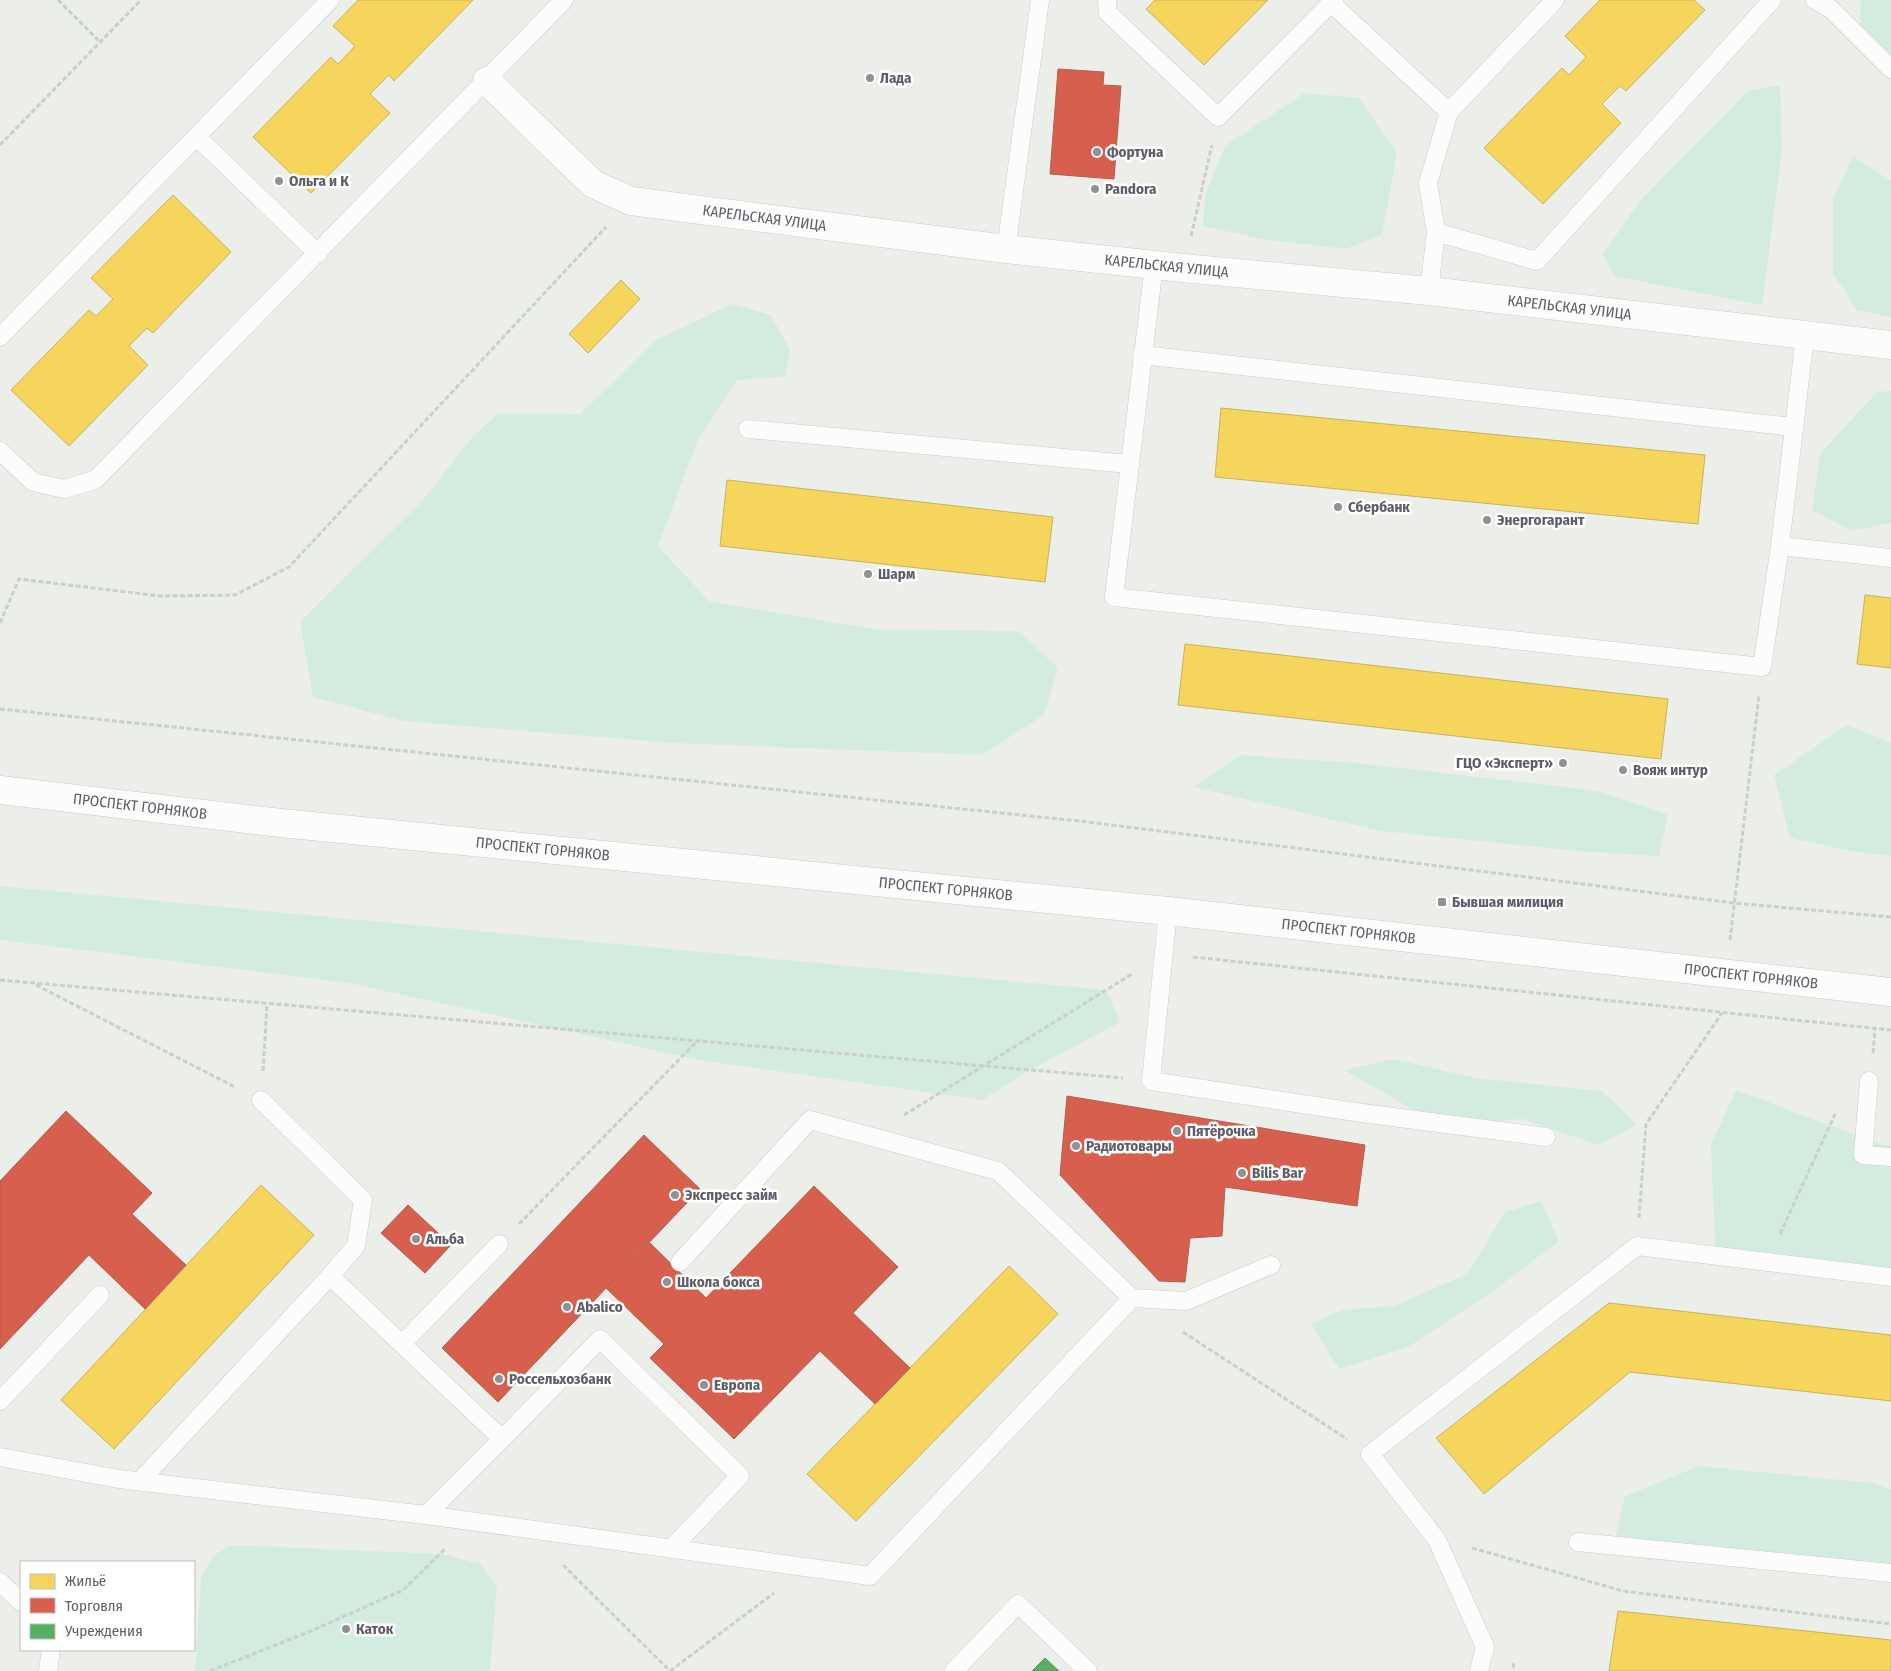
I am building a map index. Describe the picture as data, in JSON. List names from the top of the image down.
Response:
{
  "streets": {
    "main road": ["КАРЕЛЬСКАЯ УЛИЦА", "ПРОСПЕКТ ГОРНЯКОВ"]
  },
  "places": {
    "other": [
      "Лада",
      "Фортуна",
      "Ольга и К",
      "Pandora",
      "Сбербанк",
      "Энергогарант",
      "Шарм",
      "ГЦО «Эксперт»",
      "Вояж интур",
      "Пятёрочка",
      "Радиотовары",
      "Bilis Bar",
      "Экспресс займ",
      "Альба",
      "Школа бокса",
      "Abalico",
      "Россельхозбанк",
      "Европа",
      "Каток"
    ],
    "transit": ["Бывшая милиция"]
  },
  "legend": ["Жильё", "Торговля", "Учреждения"]
}
